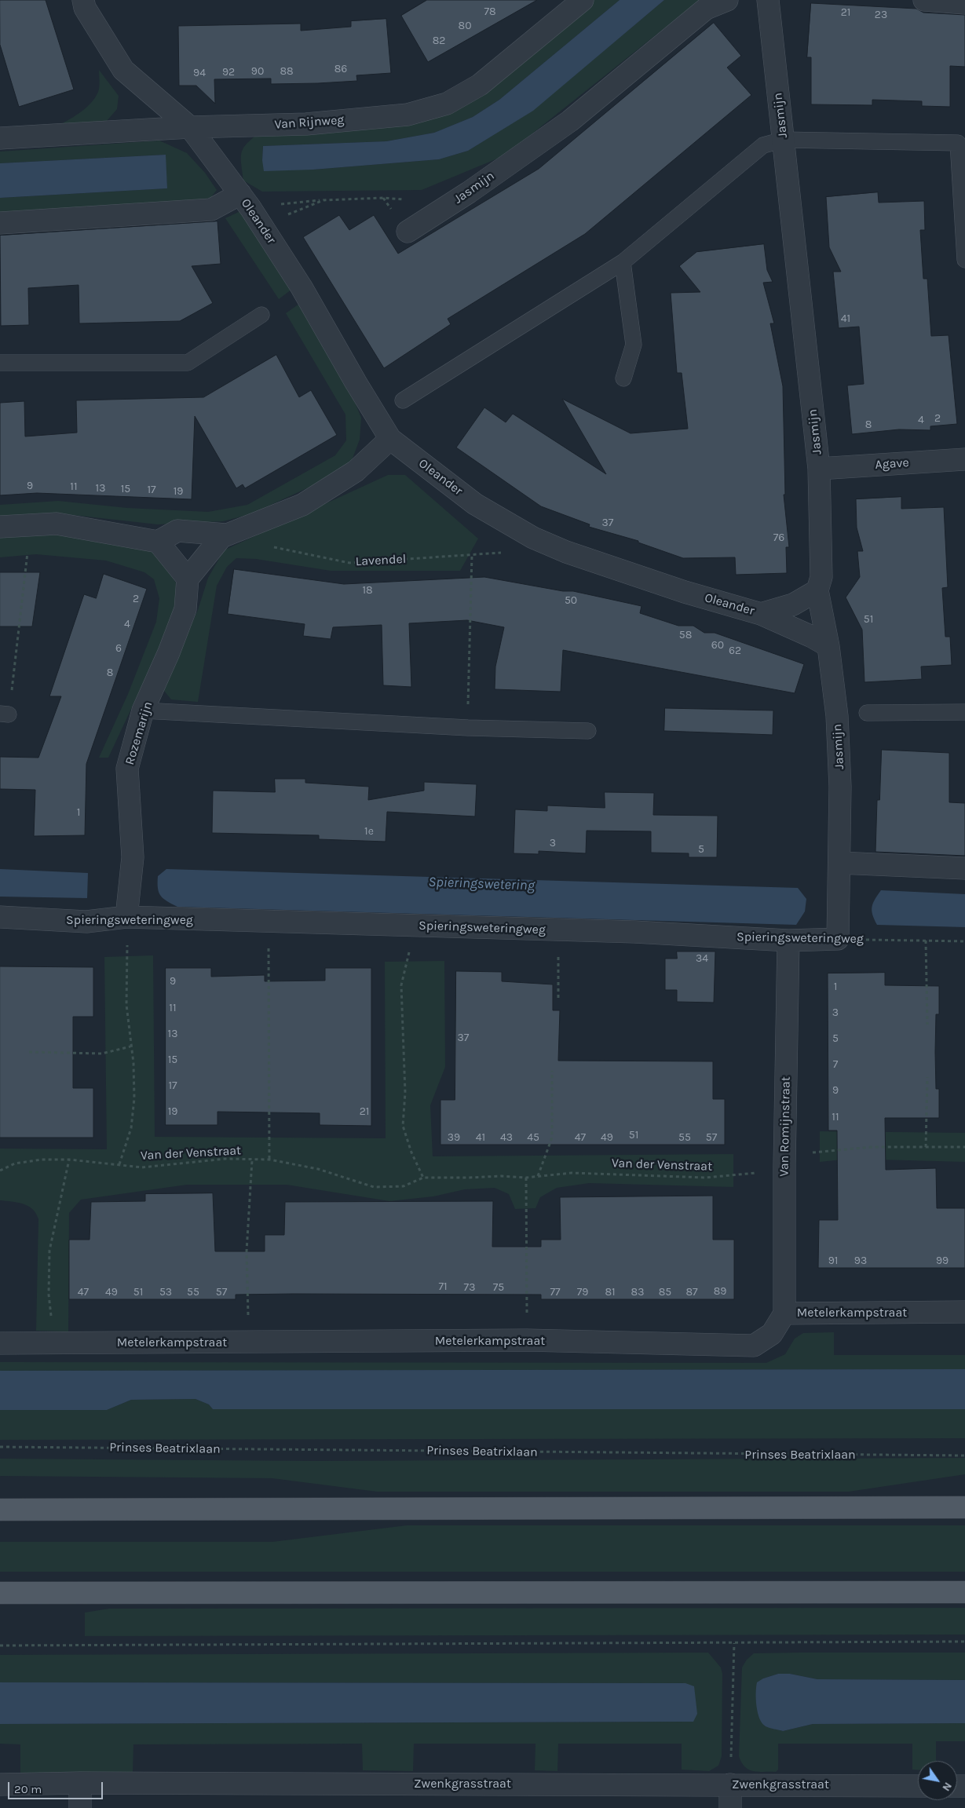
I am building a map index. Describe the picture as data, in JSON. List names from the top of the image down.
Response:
{
  "streets": {
    "street": [
      "Jasmijn",
      "Van Rijnweg",
      "Oleander",
      "Agave",
      "Rozemarijn",
      "Spieringsweteringweg",
      "Van Romijnstraat",
      "Metelerkampstraat",
      "Zwenkgrasstraat"
    ],
    "path": ["Lavendel", "Van der Venstraat", "Prinses Beatrixlaan"]
  },
  "crossings": [
    ["Jasmijn", "Oleander"],
    ["Jasmijn", "Agave"],
    ["Jasmijn", "Spieringsweteringweg"],
    ["Van Rijnweg", "Oleander"],
    ["Oleander", "Lavendel"],
    ["Rozemarijn", "Spieringsweteringweg"],
    ["Rozemarijn", "Van der Venstraat"],
    ["Spieringsweteringweg", "Van Romijnstraat"],
    ["Spieringsweteringweg", "Van der Venstraat"],
    ["Van Romijnstraat", "Van der Venstraat"],
    ["Van Romijnstraat", "Metelerkampstraat"]
  ],
  "water": ["Spieringswetering"],
  "house_numbers": [
    "78",
    "21",
    "23",
    "80",
    "82",
    "86",
    "90",
    "88",
    "92",
    "94",
    "41",
    "2",
    "4",
    "8",
    "9",
    "11",
    "13",
    "15",
    "17",
    "19",
    "37",
    "76",
    "18",
    "2",
    "50",
    "51",
    "4",
    "58",
    "60",
    "6",
    "62",
    "8",
    "1",
    "1e",
    "3",
    "5",
    "34",
    "9",
    "1",
    "11",
    "3",
    "13",
    "37",
    "5",
    "15",
    "7",
    "17",
    "9",
    "19",
    "21",
    "11",
    "51",
    "39",
    "41",
    "43",
    "45",
    "47",
    "49",
    "55",
    "57",
    "91",
    "93",
    "99",
    "71",
    "73",
    "75",
    "89",
    "47",
    "49",
    "51",
    "53",
    "55",
    "57",
    "77",
    "79",
    "81",
    "83",
    "85",
    "87"
  ],
  "scale_bar": "20 m",
  "north": "bottom right"
}
